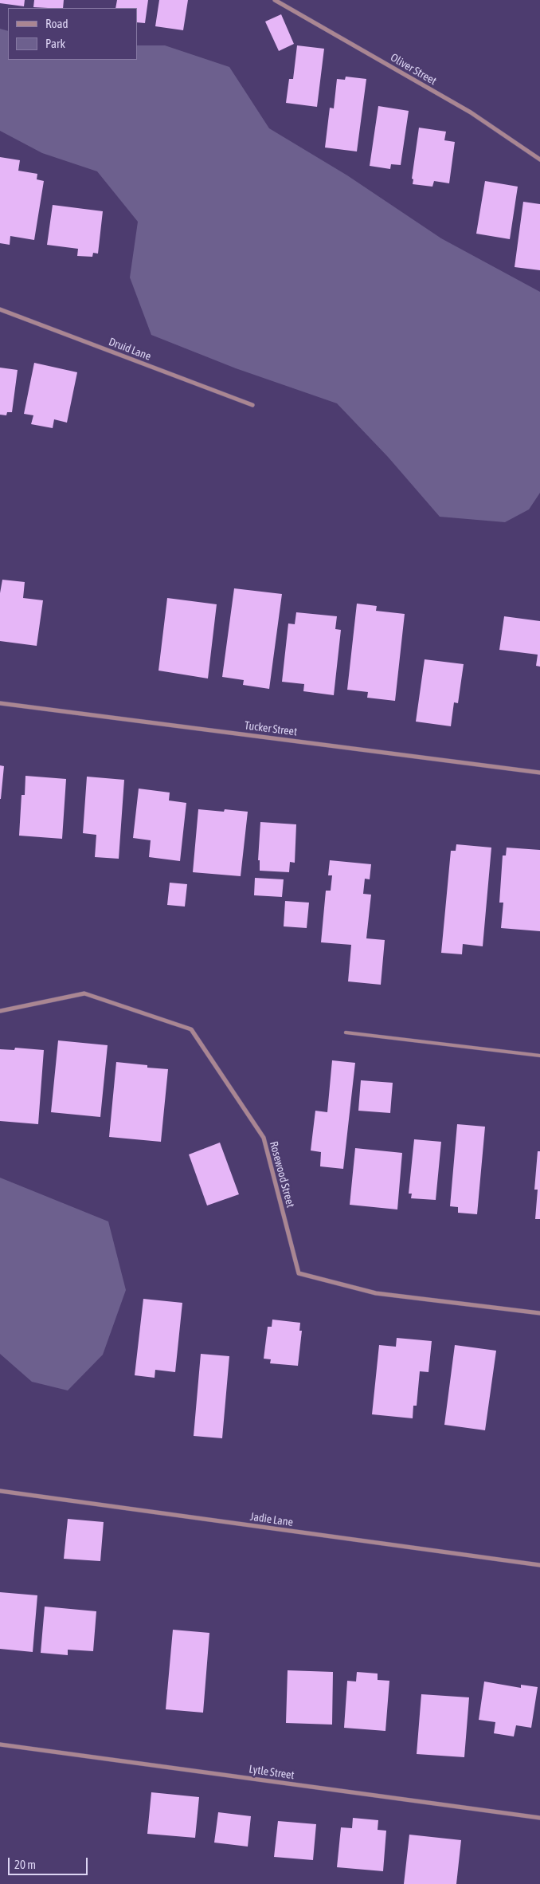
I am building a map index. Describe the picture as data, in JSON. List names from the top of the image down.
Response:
{
  "streets": {
    "street": [
      "Oliver Street",
      "Druid Lane",
      "Tucker Street",
      "Rosewood Street",
      "Jadie Lane",
      "Lytle Street"
    ]
  },
  "legend": ["Road", "Park"],
  "scale_bar": "20 m"
}
